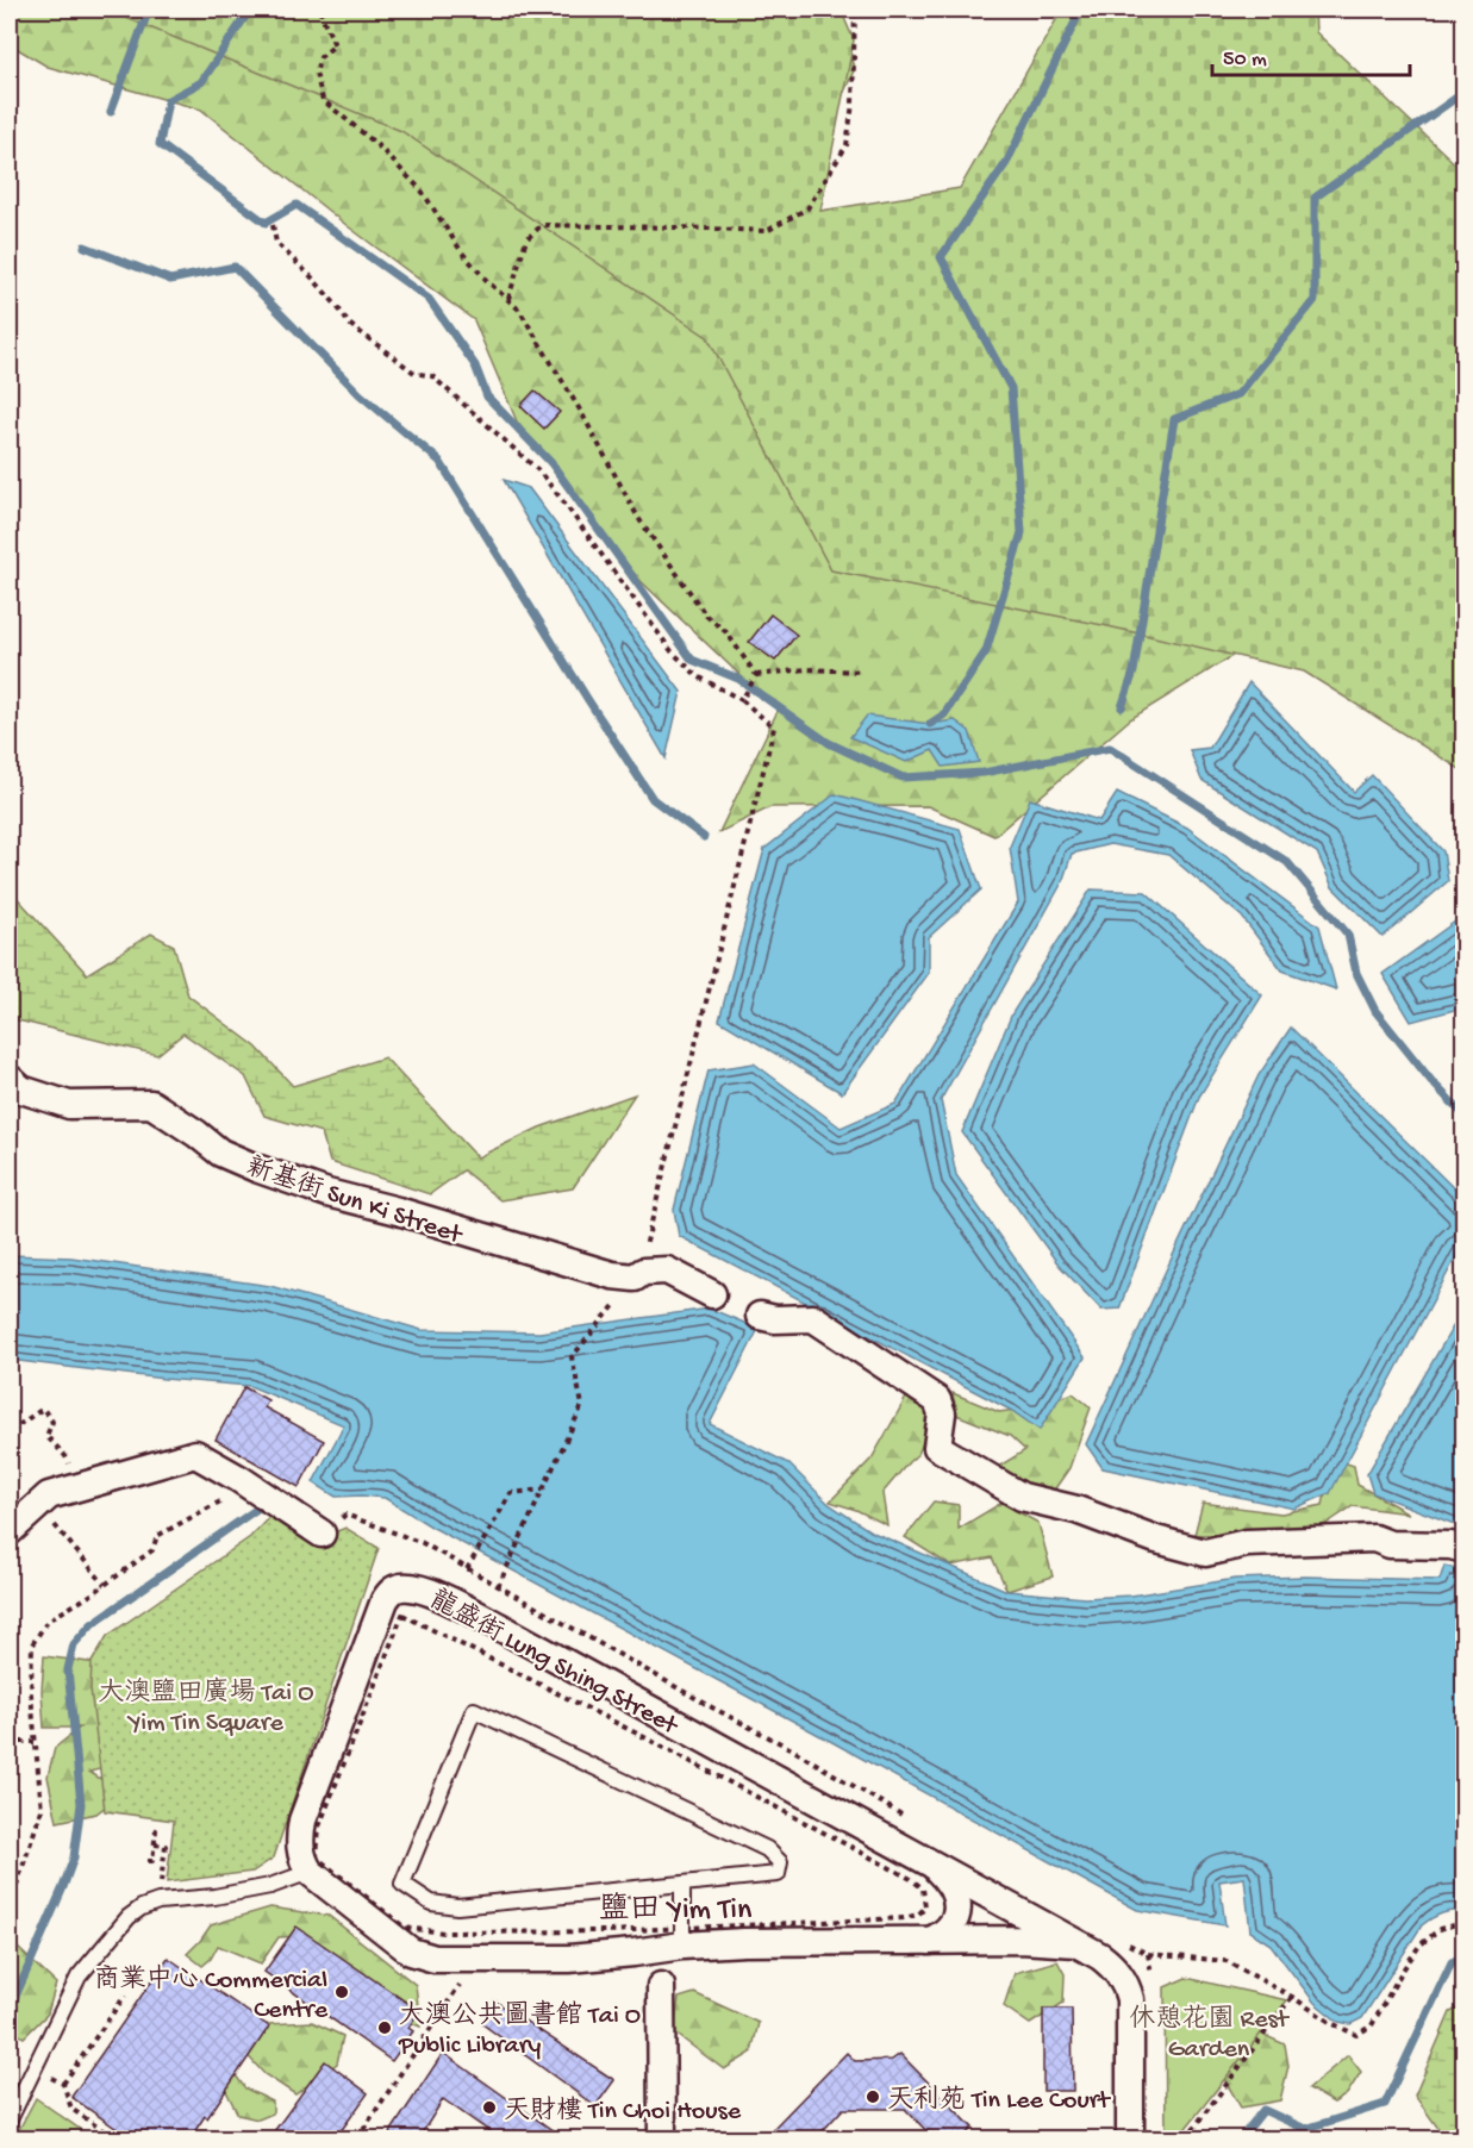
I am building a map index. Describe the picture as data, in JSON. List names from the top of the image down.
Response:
{
  "streets": {
    "street": ["新基街 Sun Ki Street", "龍盛街 Lung Shing Street"]
  },
  "districts": ["鹽田 Yim Tin"],
  "parks": ["大澳鹽田廣場 Tai O Yim Tin Square", "休憩花園 Rest Garden"],
  "places": [
    "商業中心 Commercial Centre",
    "大澳公共圖書館 Tai O Public Library",
    "天利苑 Tin Lee Court",
    "天財樓 Tin Choi House"
  ],
  "scale_bar": "50 m"
}
